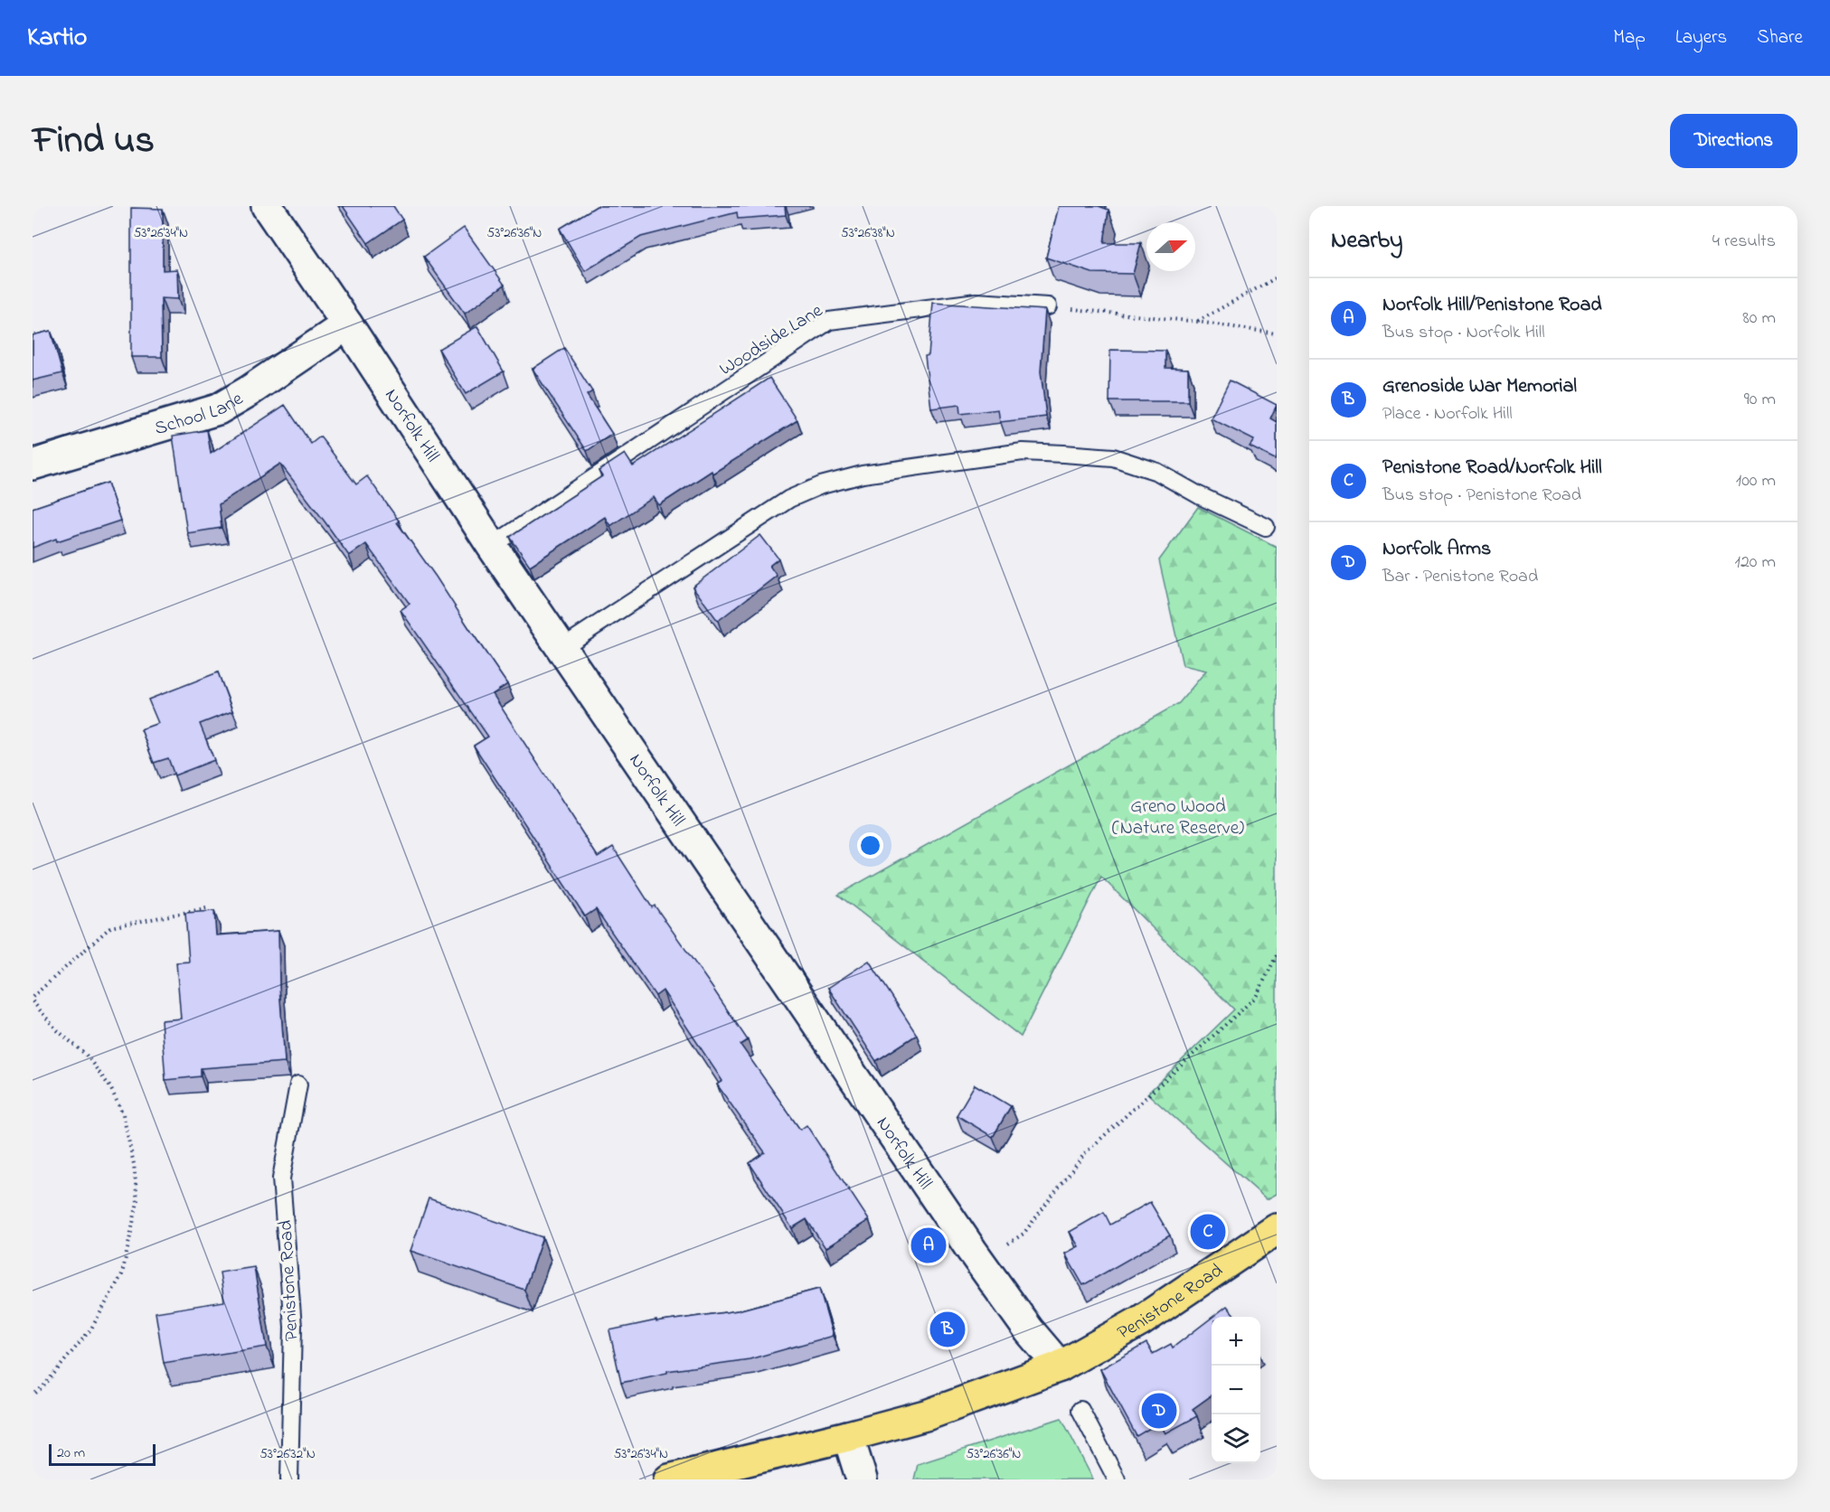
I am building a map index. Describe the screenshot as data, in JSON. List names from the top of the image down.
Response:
{
  "streets": {
    "highway": ["Penistone Road"],
    "street": ["School Lane", "Norfolk Hill"],
    "lane": ["Woodside Lane"]
  },
  "crossings": [
    ["Woodside Lane", "Norfolk Hill"],
    ["School Lane", "Norfolk Hill"],
    ["Norfolk Hill", "Penistone Road"]
  ],
  "parks": ["Greno Wood (Nature Reserve)"],
  "scale_bar": "20 m",
  "north": "right",
  "page": {
    "header": "Kartio",
    "nav": ["Map", "Layers", "Share"],
    "title": "Find us",
    "buttons": "Directions",
    "heading": ["Nearby", "4 results"],
    "list": [
      {
        "mark": "A",
        "name": "Norfolk Hill/Penistone Road",
        "note": "Bus stop · Norfolk Hill",
        "value": "80 m"
      },
      {
        "mark": "B",
        "name": "Grenoside War Memorial",
        "note": "Place · Norfolk Hill",
        "value": "90 m"
      },
      {
        "mark": "C",
        "name": "Penistone Road/Norfolk Hill",
        "note": "Bus stop · Penistone Road",
        "value": "100 m"
      },
      {
        "mark": "D",
        "name": "Norfolk Arms",
        "note": "Bar · Penistone Road",
        "value": "120 m"
      }
    ],
    "pins": [
      "C",
      "A",
      "B",
      "D"
    ],
    "map_buttons": ["+", "−"],
    "scale": "20 m"
  },
  "coordinates": [
    "53°26'36\"N",
    "53°26'34\"N",
    "53°26'38\"N",
    "53°26'32\"N"
  ]
}
